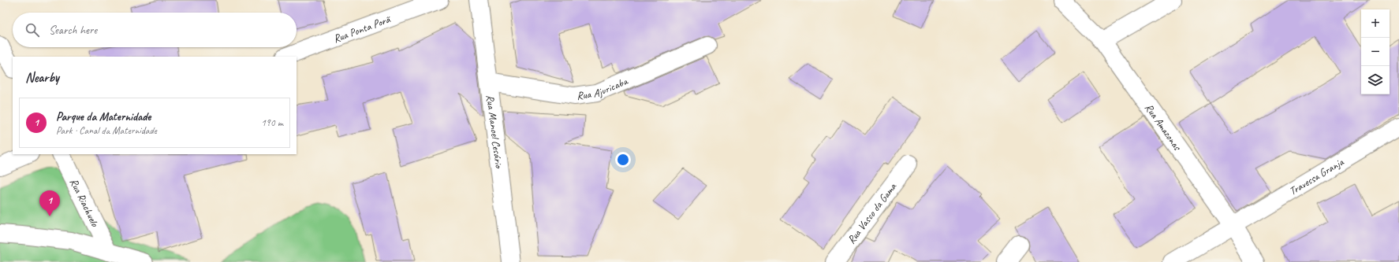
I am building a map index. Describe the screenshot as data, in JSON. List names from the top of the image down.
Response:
{
  "streets": {
    "street": [
      "Rua Ponta Porã",
      "Rua Ajuricaba",
      "Rua Amazonas",
      "Rua Manoel Cesário",
      "Travessa Granja",
      "Rua Riachuelo",
      "Rua Vasco da Gama"
    ]
  },
  "crossings": [
    ["Rua Ajuricaba", "Rua Manoel Cesário"],
    ["Rua Amazonas", "Travessa Granja"]
  ],
  "page": {
    "map_buttons": ["+", "−"],
    "search": "Search here",
    "heading": "Nearby",
    "list": [
      {
        "mark": "1",
        "name": "Parque da Maternidade",
        "note": "Park · Canal da Maternidade",
        "value": "190 m"
      }
    ],
    "pins": "1"
  }
}
